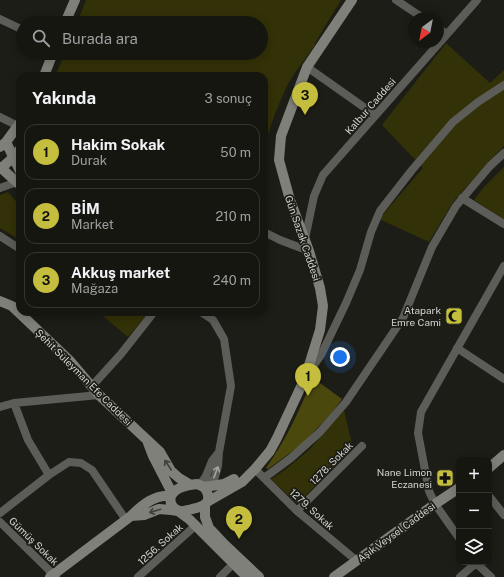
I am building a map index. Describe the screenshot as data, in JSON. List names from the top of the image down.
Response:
{
  "streets": {
    "street": [
      "Kalbur Caddesi",
      "Gün Sazak Caddesi",
      "Şehit Süleyman Efe Caddesi",
      "1278. Sokak",
      "1279. Sokak",
      "Aşık Veysel Caddesi",
      "Gümüş Sokak",
      "1256. Sokak"
    ]
  },
  "crossings": [
    ["Kalbur Caddesi", "Gün Sazak Caddesi"],
    ["Gün Sazak Caddesi", "Şehit Süleyman Efe Caddesi"],
    ["Gün Sazak Caddesi", "1279. Sokak"],
    ["1278. Sokak", "1279. Sokak"],
    ["1279. Sokak", "Aşık Veysel Caddesi"]
  ],
  "places": {
    "mosque": ["Atapark Emre Cami"],
    "pharmacy": ["Nane Limon Eczanesi"]
  },
  "north": "bottom left",
  "page": {
    "search": "Burada ara",
    "heading": ["Yakında", "3 sonuç"],
    "pins": ["3", "1", "2"],
    "list": [
      {
        "mark": "1",
        "name": "Hakim Sokak",
        "note": "Durak",
        "value": "50 m"
      },
      {
        "mark": "2",
        "name": "BİM",
        "note": "Market",
        "value": "210 m"
      },
      {
        "mark": "3",
        "name": "Akkuş market",
        "note": "Mağaza",
        "value": "240 m"
      }
    ],
    "map_buttons": ["+", "−"]
  }
}
